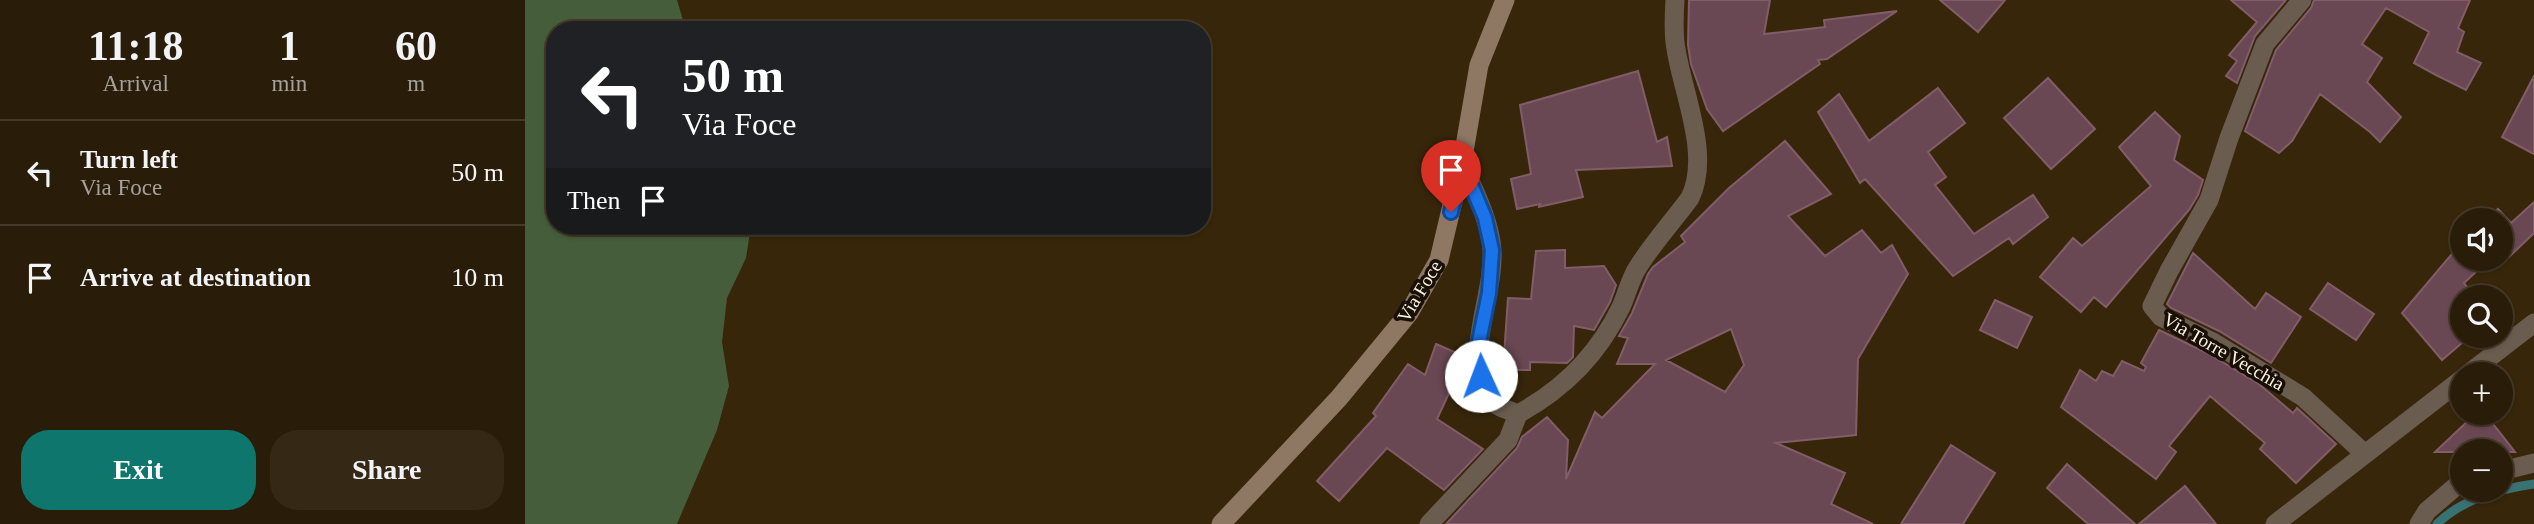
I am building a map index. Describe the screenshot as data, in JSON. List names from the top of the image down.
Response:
{
  "streets": {
    "main road": ["Via Foce"],
    "street": ["Via Torre Vecchia"]
  },
  "page": {
    "eta": [
      "11:18",
      "Arrival",
      "1",
      "min",
      "60",
      "m"
    ],
    "turn": ["50 m", "Via Foce"],
    "list": [
      {
        "name": "Turn left",
        "note": "Via Foce",
        "value": "50 m"
      },
      {
        "name": "Arrive at destination",
        "value": "10 m"
      }
    ],
    "then": "Then",
    "map_buttons": ["+", "−"],
    "buttons": ["Exit", "Share"]
  }
}
